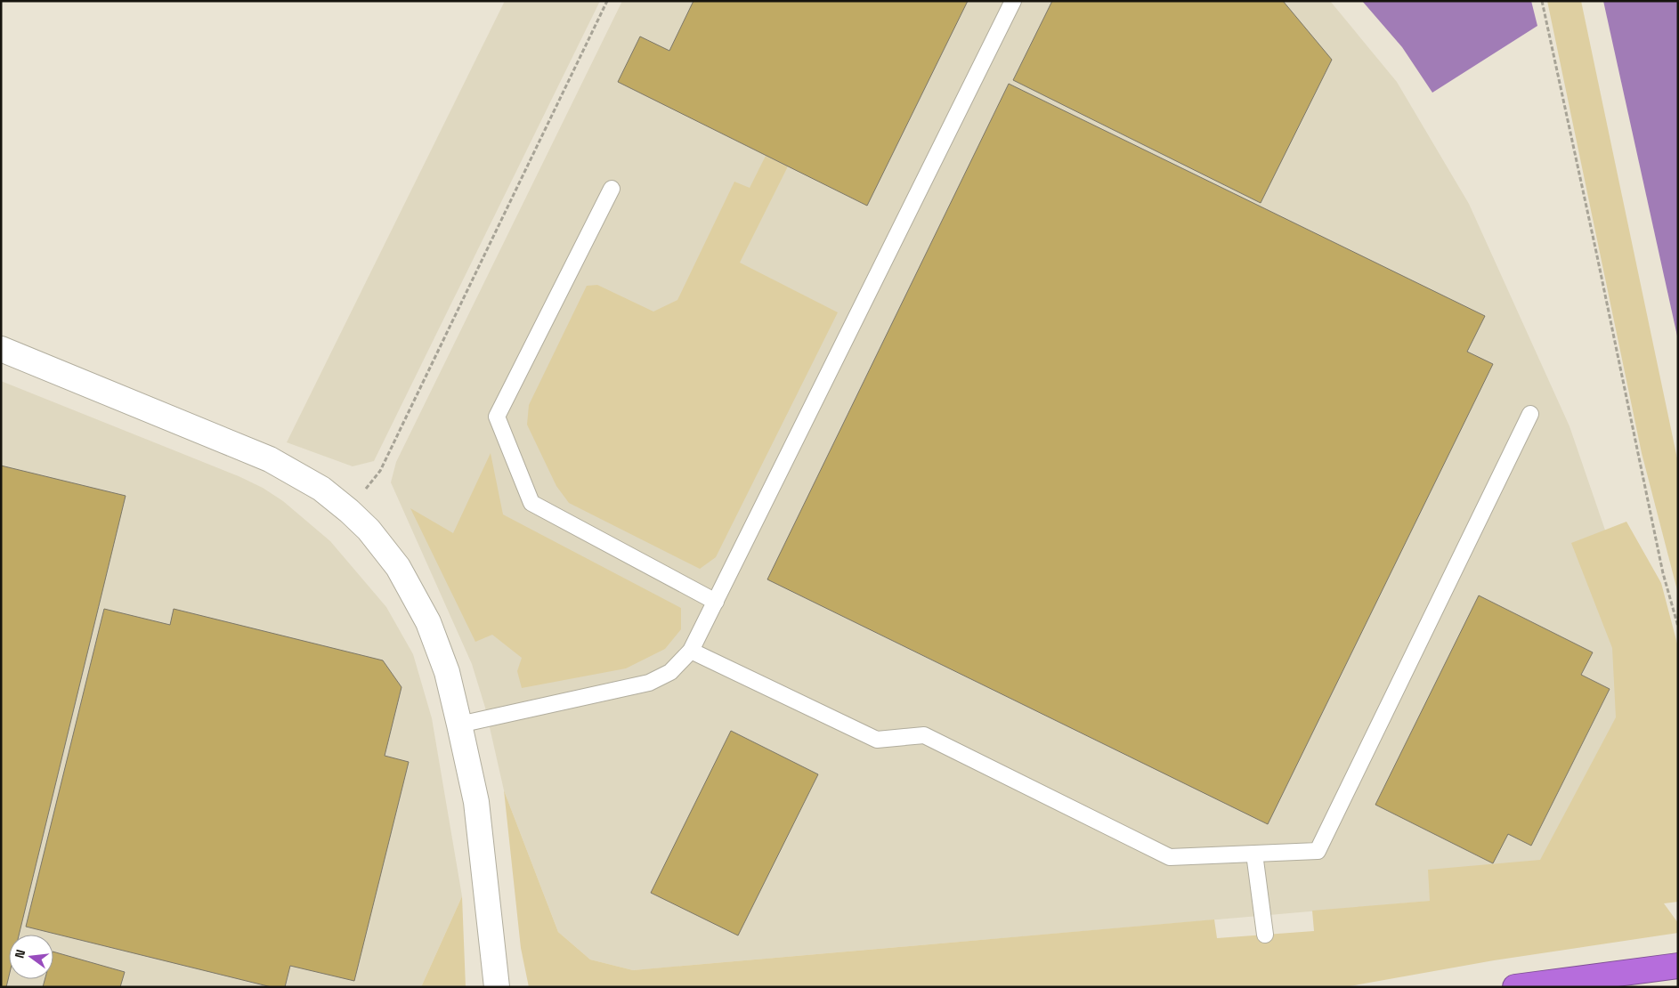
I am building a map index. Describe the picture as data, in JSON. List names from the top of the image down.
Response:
{
  "north": "left"
}
